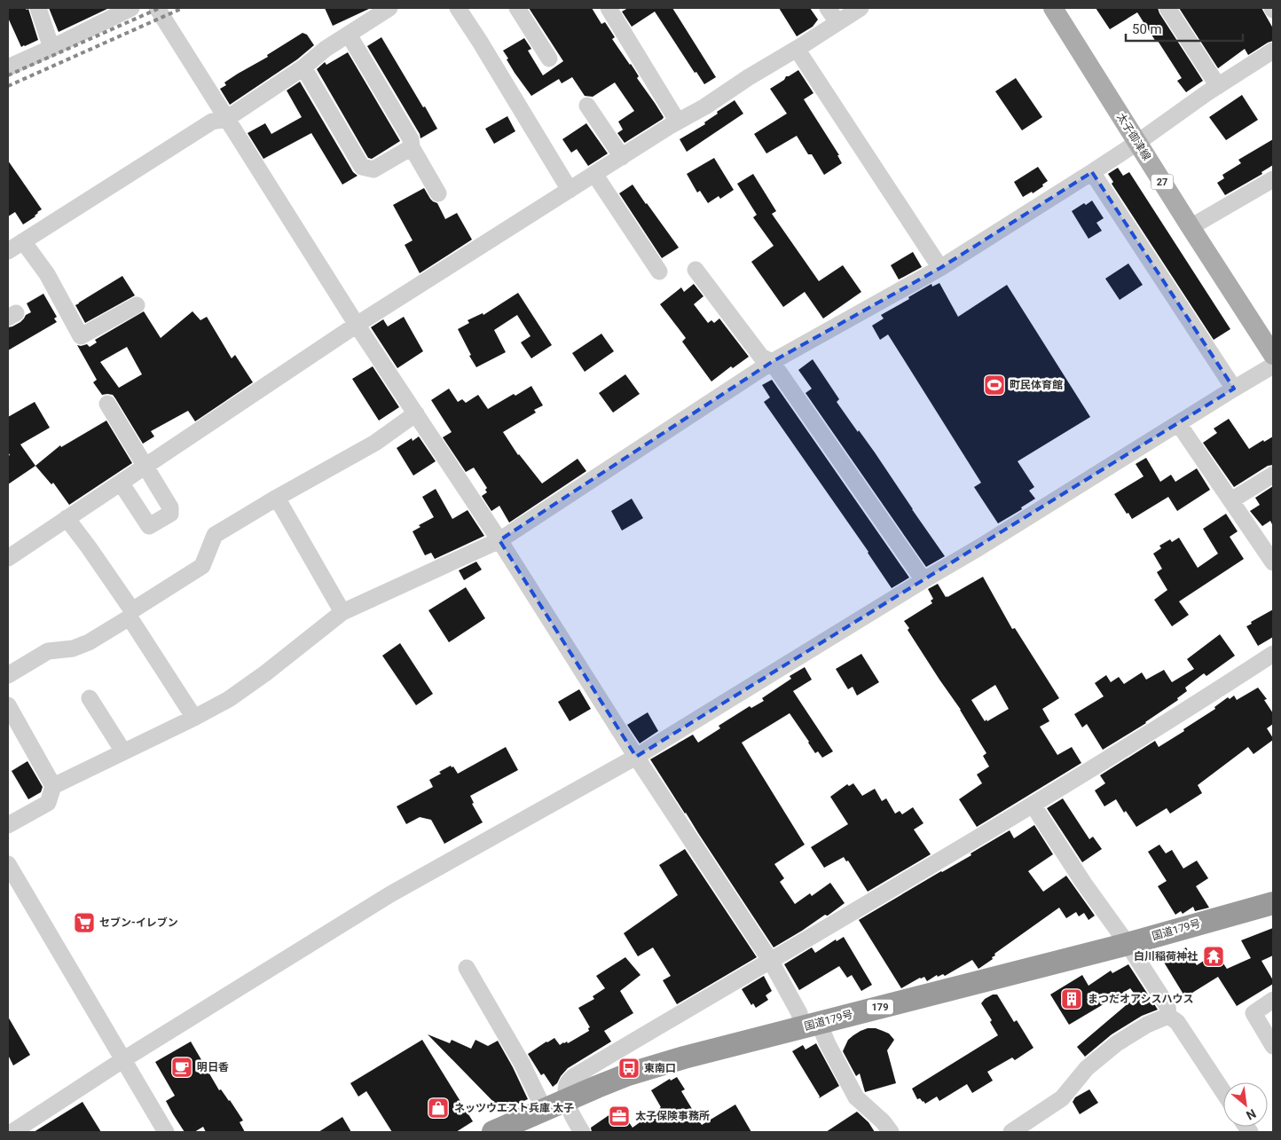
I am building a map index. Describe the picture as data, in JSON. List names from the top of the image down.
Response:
{
  "streets": {
    "highway": ["国道179号", "179"],
    "main road": ["太子御津線", "27"]
  },
  "places": {
    "sports": ["町民体育館"],
    "supermarket": ["セブン-イレブン"],
    "temple": ["白川稲荷神社"],
    "building": ["まつだオアシスハウス"],
    "cafe": ["明日香"],
    "bus stop": ["東南口"],
    "shop": ["ネッツウエスト兵庫 太子"],
    "office": ["太子保険事務所"]
  },
  "scale_bar": "50 m",
  "north": "bottom right"
}
